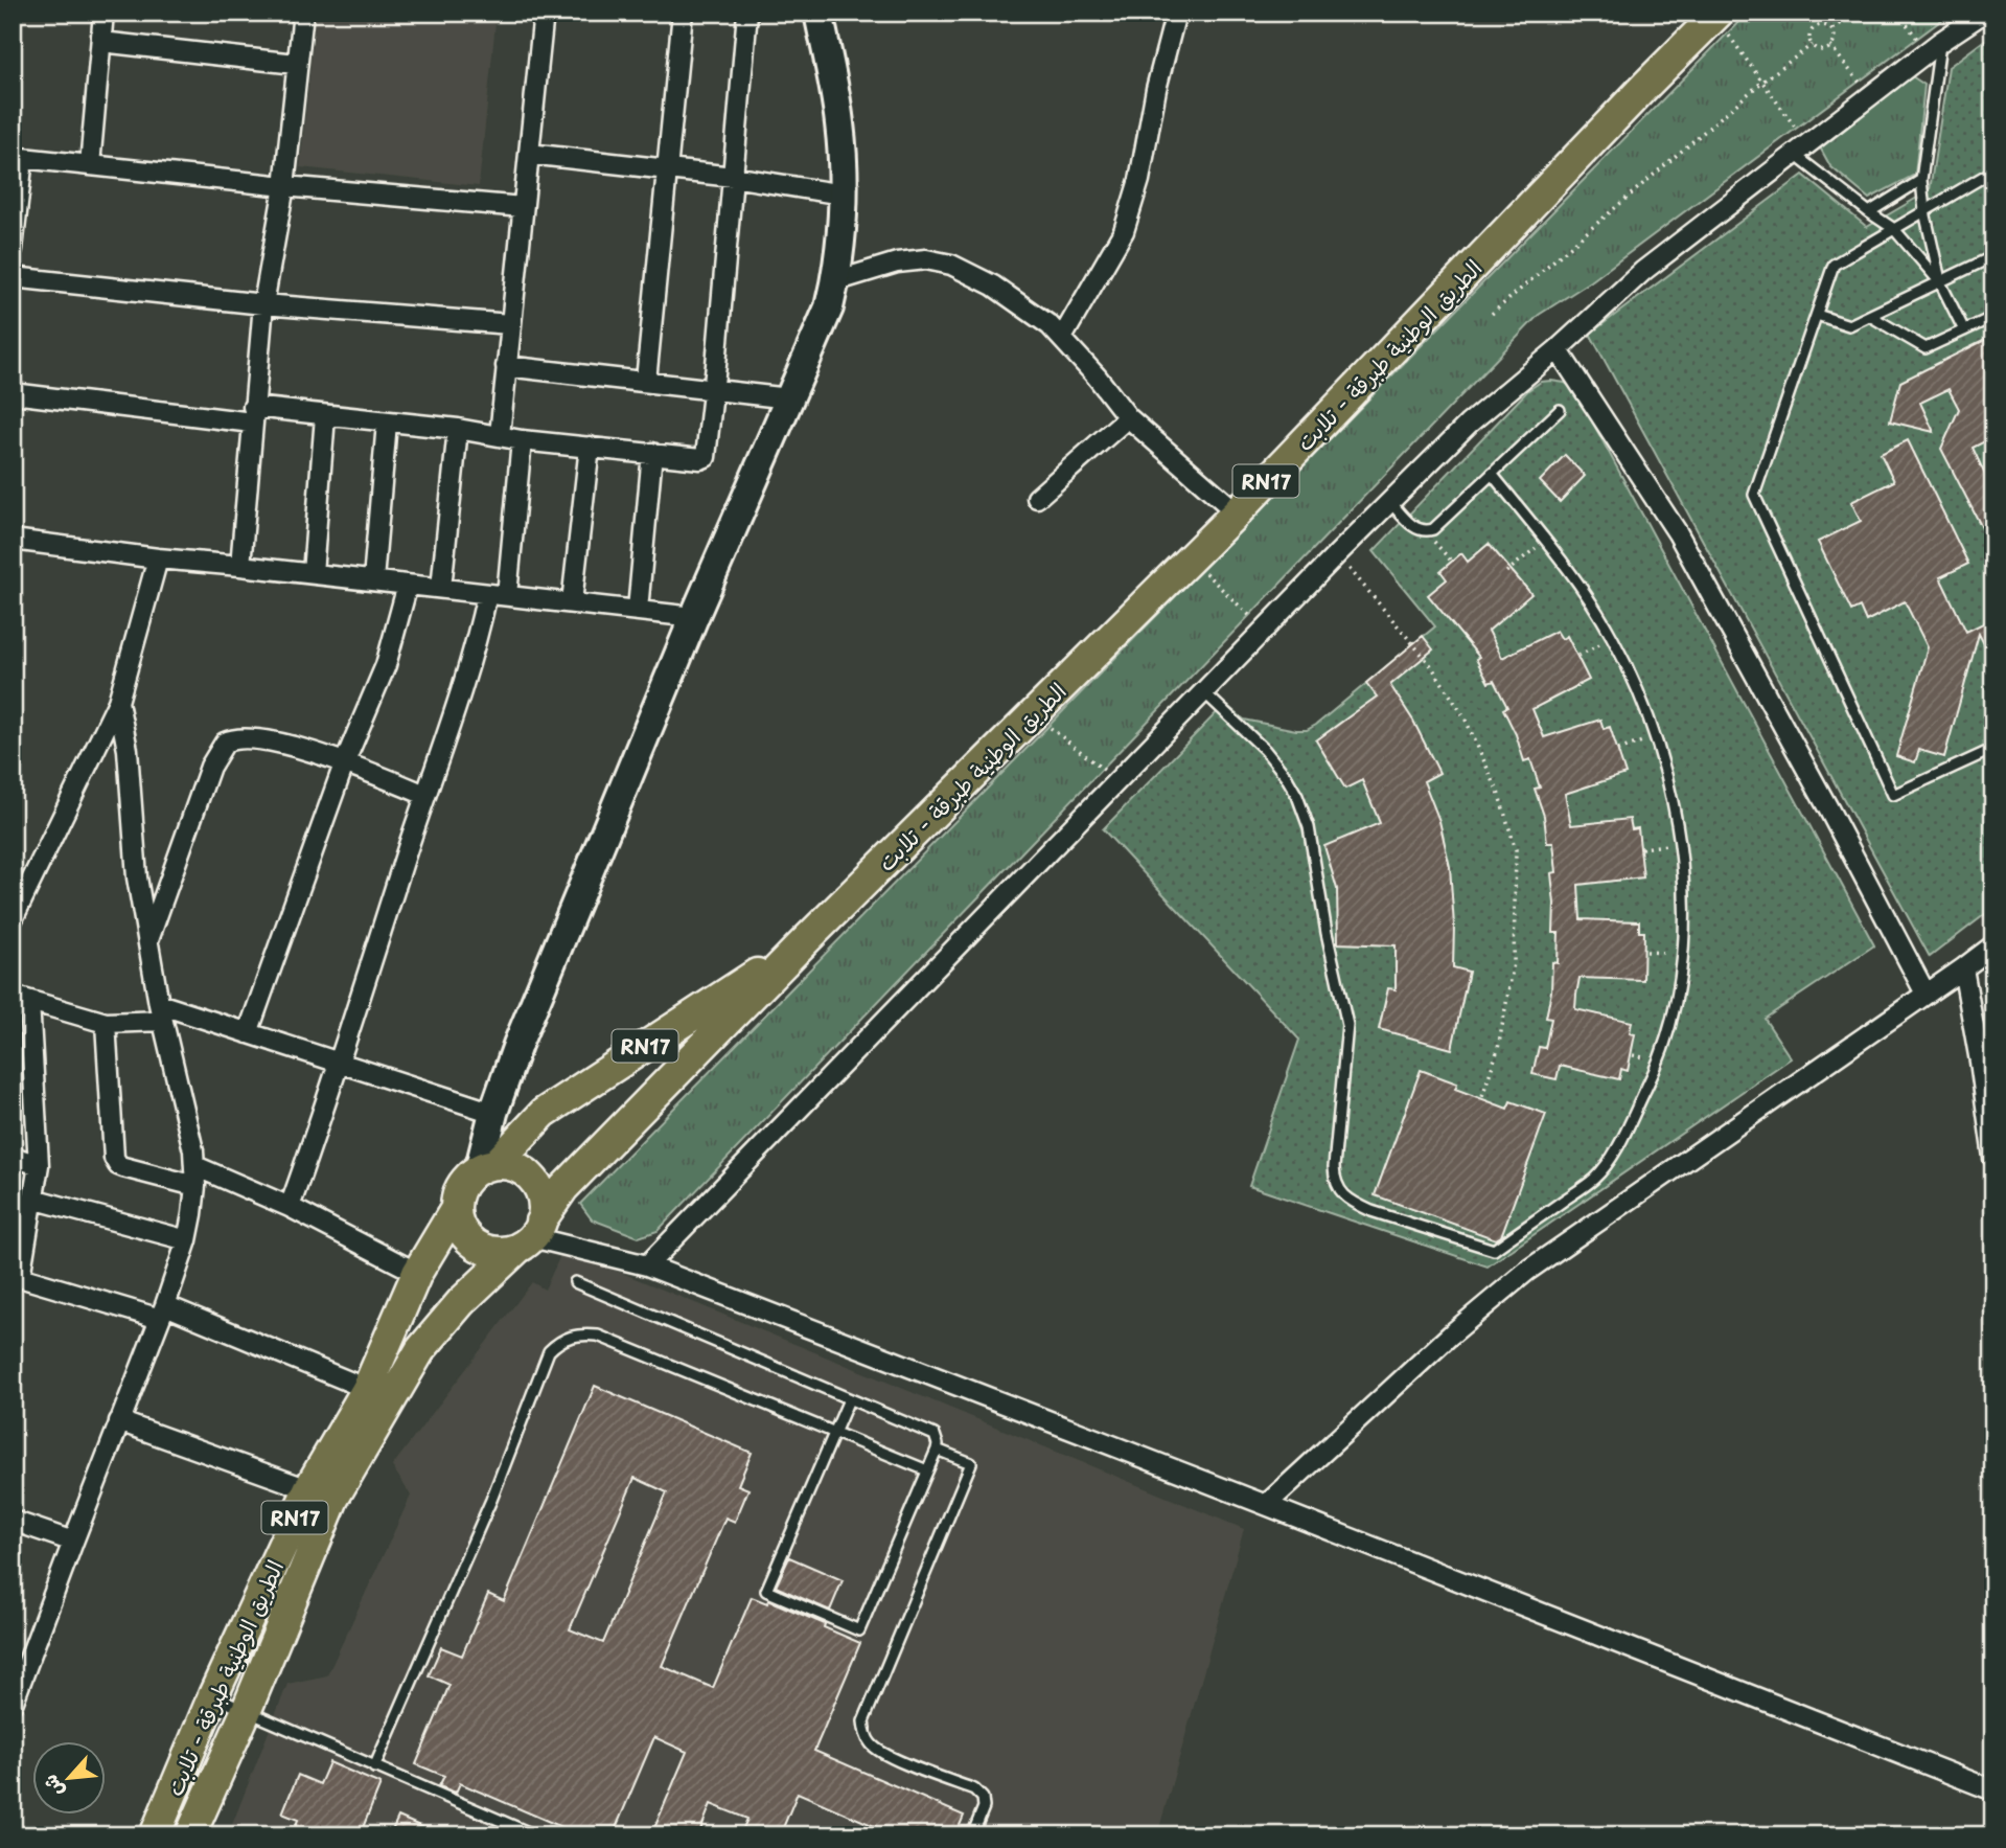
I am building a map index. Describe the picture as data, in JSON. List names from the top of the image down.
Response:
{
  "streets": {
    "main road": ["الطريق الوطنية طبرقة - تلابت", "RN17"]
  },
  "crossings": [
    ["الطريق الوطنية طبرقة - تلابت", "RN17"]
  ],
  "north": "bottom left"
}
